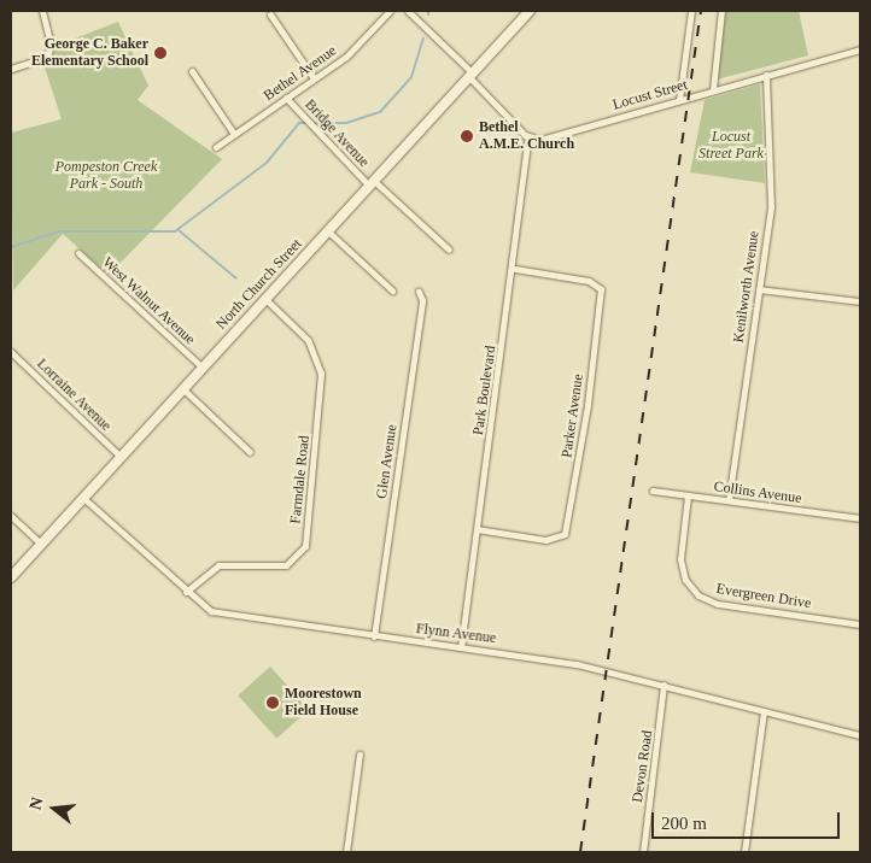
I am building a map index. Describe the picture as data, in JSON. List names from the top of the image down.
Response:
{
  "streets": {
    "main road": ["North Church Street"],
    "street": [
      "Bethel Avenue",
      "Locust Street",
      "Bridge Avenue",
      "Kenilworth Avenue",
      "West Walnut Avenue",
      "Park Boulevard",
      "Lorraine Avenue",
      "Parker Avenue",
      "Glen Avenue",
      "Farmdale Road",
      "Collins Avenue",
      "Evergreen Drive",
      "Flynn Avenue",
      "Devon Road"
    ]
  },
  "crossings": [
    ["Bethel Avenue", "Bridge Avenue"],
    ["Locust Street", "Kenilworth Avenue"],
    ["Locust Street", "Park Boulevard"],
    ["Bridge Avenue", "North Church Street"],
    ["North Church Street", "West Walnut Avenue"],
    ["North Church Street", "Lorraine Avenue"],
    ["North Church Street", "Farmdale Road"],
    ["North Church Street", "Flynn Avenue"],
    ["Kenilworth Avenue", "Collins Avenue"],
    ["Park Boulevard", "Parker Avenue"],
    ["Park Boulevard", "Flynn Avenue"],
    ["Glen Avenue", "Flynn Avenue"],
    ["Farmdale Road", "Flynn Avenue"],
    ["Collins Avenue", "Evergreen Drive"],
    ["Flynn Avenue", "Devon Road"]
  ],
  "parks": ["Locust Street Park", "Pompeston Creek Park - South"],
  "places": ["George C. Baker Elementary School", "Bethel A.M.E. Church", "Moorestown Field House"],
  "scale_bar": "200 m",
  "north": "left"
}
